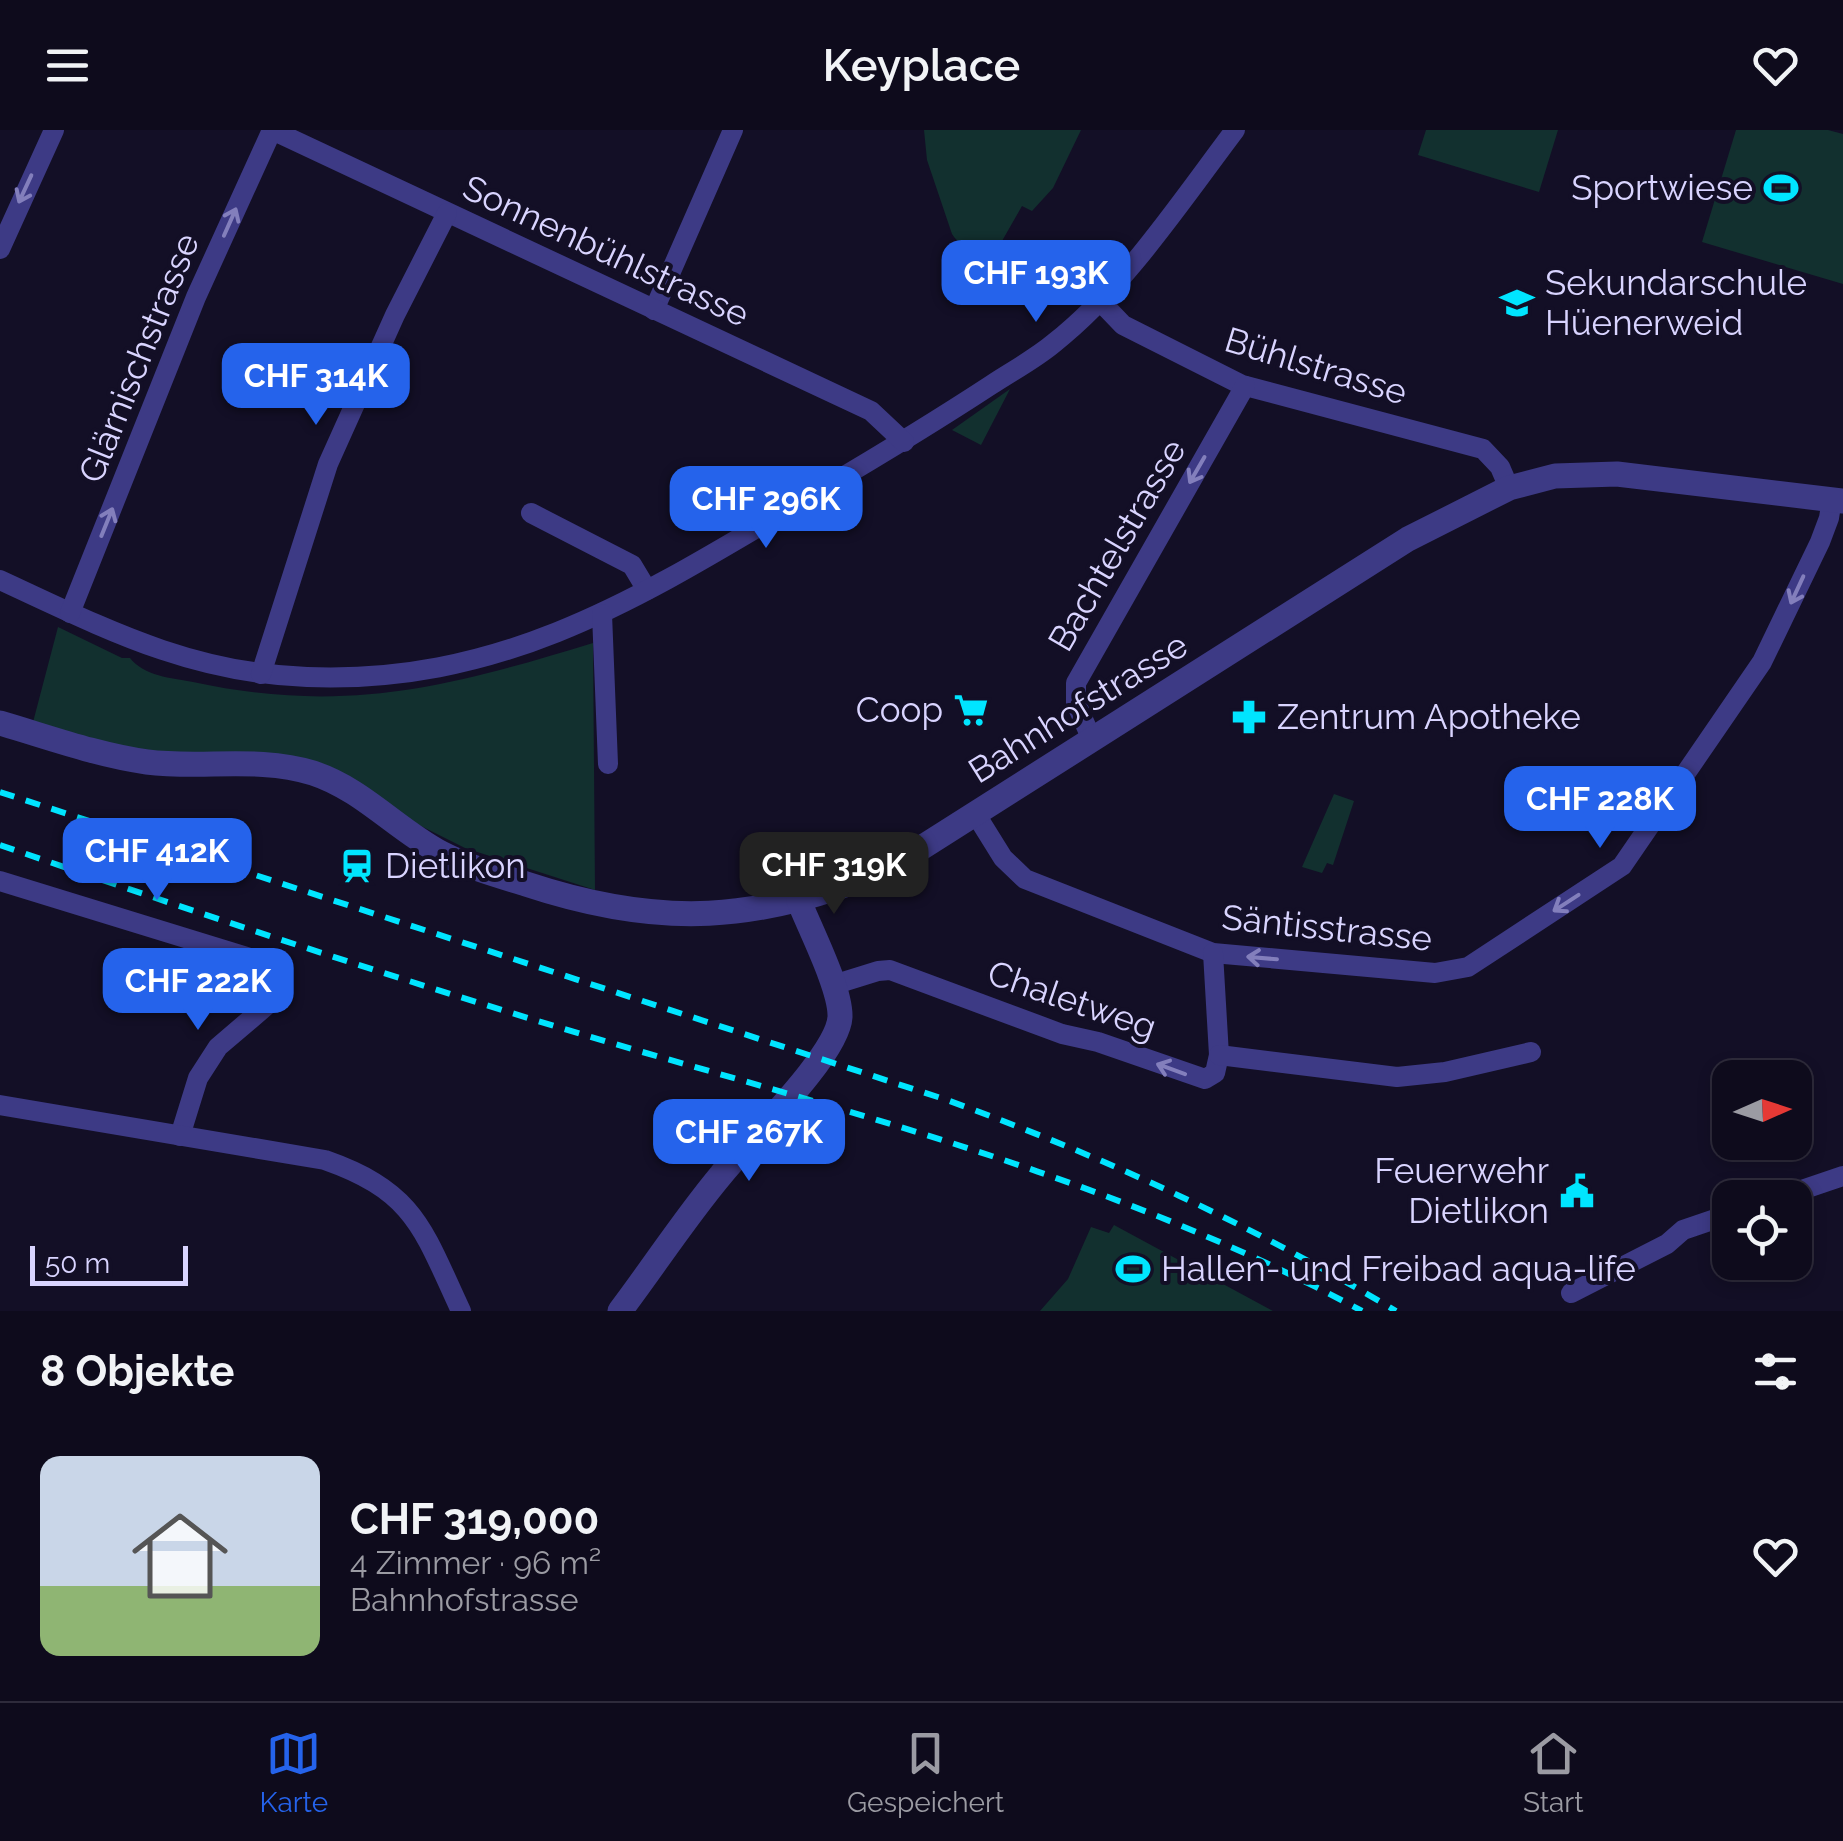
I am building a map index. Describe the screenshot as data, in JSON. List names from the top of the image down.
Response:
{
  "streets": {
    "street": [
      "Sonnenbühlstrasse",
      "Glärnischstrasse",
      "Bühlstrasse",
      "Bachtelstrasse",
      "Bahnhofstrasse",
      "Säntisstrasse",
      "Chaletweg"
    ]
  },
  "crossings": [
    ["Sonnenbühlstrasse", "Glärnischstrasse"],
    ["Bühlstrasse", "Bachtelstrasse"],
    ["Bühlstrasse", "Bahnhofstrasse"],
    ["Bachtelstrasse", "Bahnhofstrasse"],
    ["Bahnhofstrasse", "Säntisstrasse"]
  ],
  "one_way": [
    "Glärnischstrasse",
    "Bachtelstrasse",
    "Säntisstrasse",
    "Chaletweg"
  ],
  "places": {
    "sports": ["Sportwiese", "Hallen- und Freibad aqua-life"],
    "school or university": ["Sekundarschule Hüenerweid"],
    "supermarket": ["Coop"],
    "pharmacy": ["Zentrum Apotheke"],
    "station": ["Dietlikon"],
    "public building": ["Feuerwehr Dietlikon"]
  },
  "scale_bar": "50 m",
  "north": "right",
  "page": {
    "header": "Keyplace",
    "price": [
      "CHF 193K",
      "CHF 314K",
      "CHF 296K",
      "CHF 228K",
      "CHF 412K",
      "CHF 319K",
      "CHF 222K",
      "CHF 267K"
    ],
    "scale": "50 m",
    "heading": "8 Objekte",
    "list": [
      {
        "name": "CHF 319,000",
        "note": "4 Zimmer · 96 m² · Bahnhofstrasse"
      }
    ],
    "tabs": ["Karte", "Gespeichert", "Start"]
  }
}
